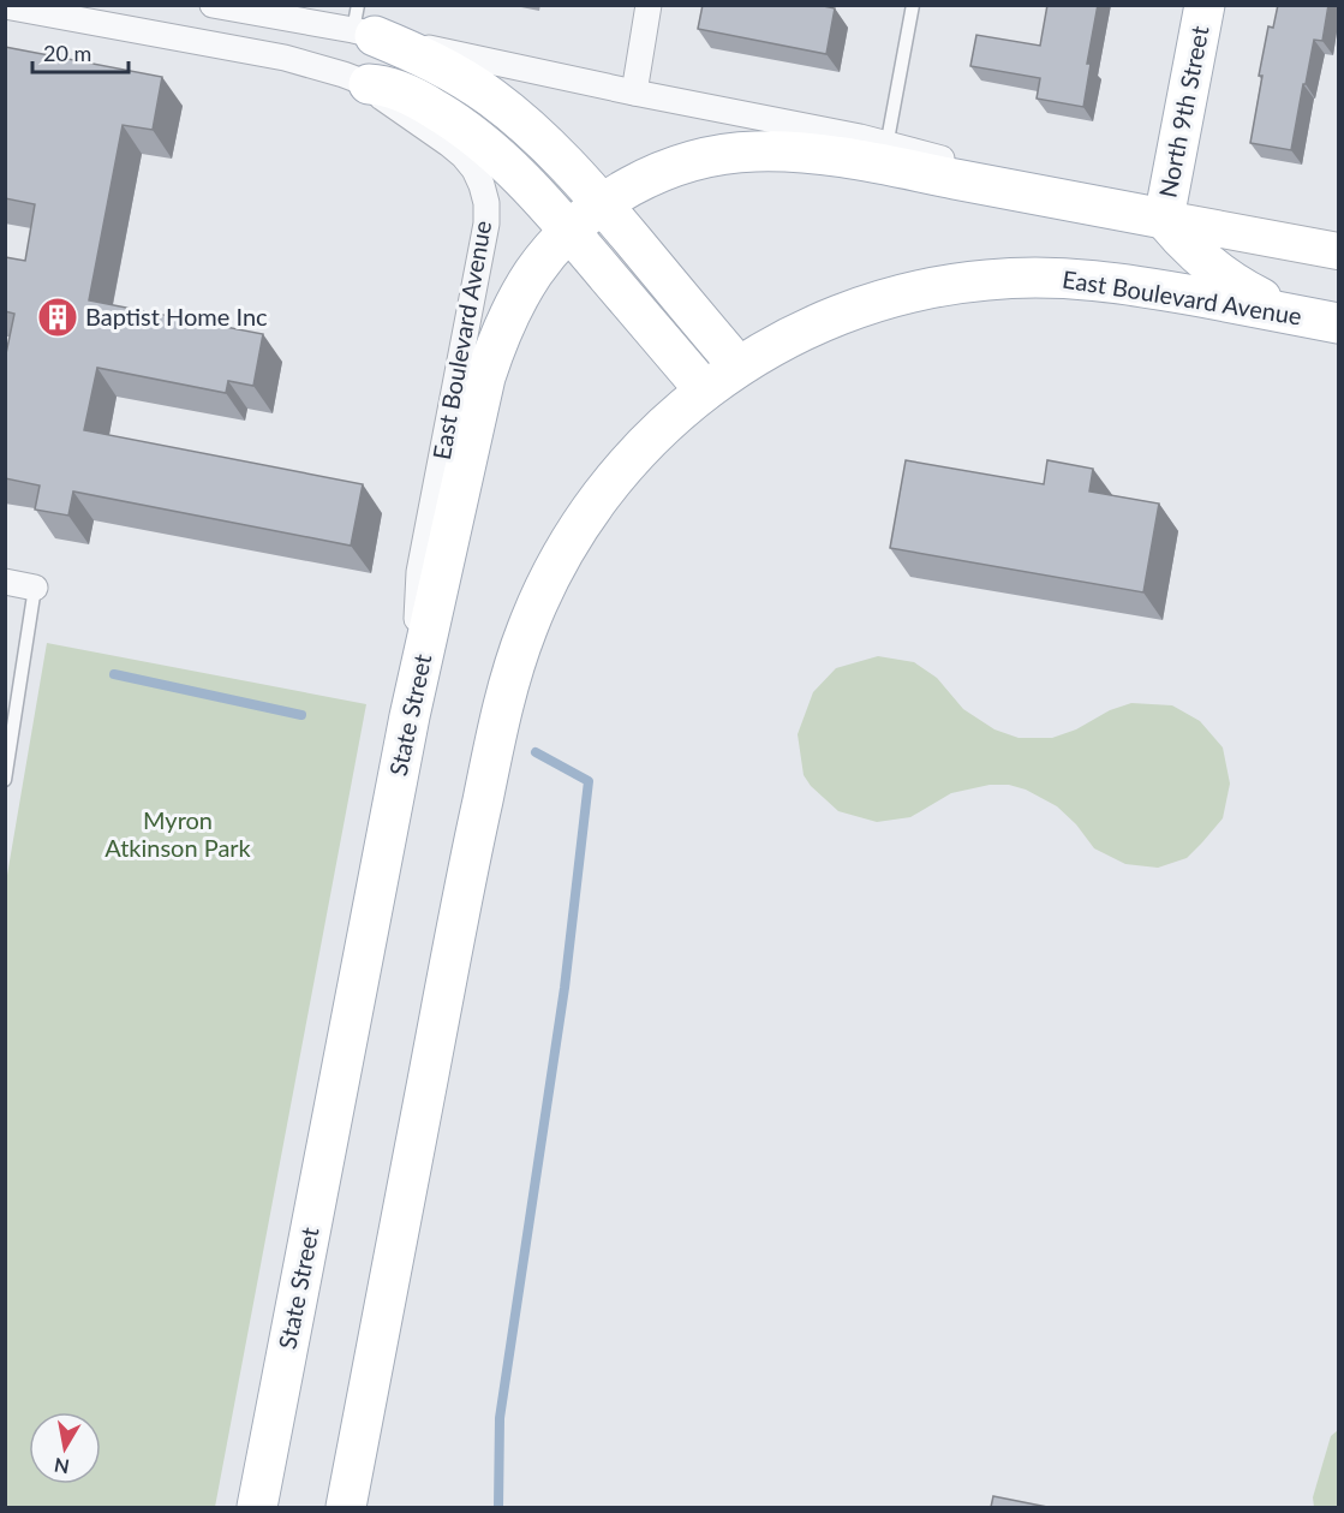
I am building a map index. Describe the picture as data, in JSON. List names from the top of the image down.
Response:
{
  "streets": {
    "main road": ["North 9th Street", "East Boulevard Avenue", "State Street"]
  },
  "crossings": [
    ["East Boulevard Avenue", "State Street"]
  ],
  "parks": ["Myron Atkinson Park"],
  "places": {
    "building": ["Baptist Home Inc"]
  },
  "scale_bar": "20 m",
  "north": "bottom"
}
